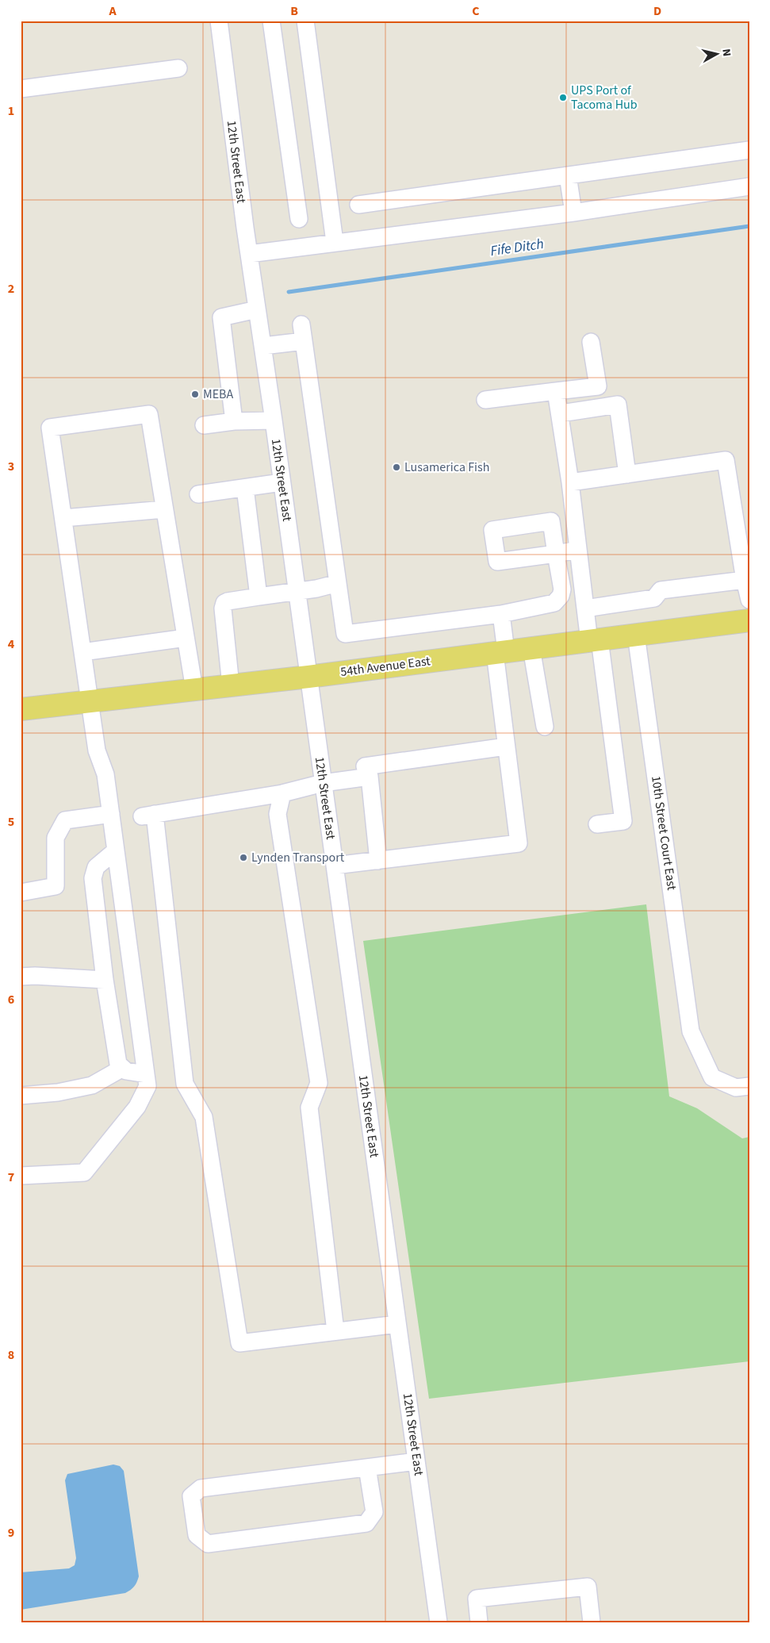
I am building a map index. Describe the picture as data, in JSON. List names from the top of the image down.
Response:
{
  "streets": {
    "main road": ["54th Avenue East"],
    "street": ["12th Street East", "10th Street Court East"]
  },
  "crossings": [
    ["12th Street East", "54th Avenue East"],
    ["54th Avenue East", "10th Street Court East"]
  ],
  "water": ["Fife Ditch"],
  "places": [
    "UPS Port of Tacoma Hub",
    "MEBA",
    "Lusamerica Fish",
    "Lynden Transport"
  ],
  "north": "right",
  "grid": {
    "columns": [
      "A",
      "B",
      "C",
      "D"
    ],
    "rows": [
      "1",
      "2",
      "3",
      "4",
      "5",
      "6",
      "7",
      "8",
      "9"
    ]
  }
}
